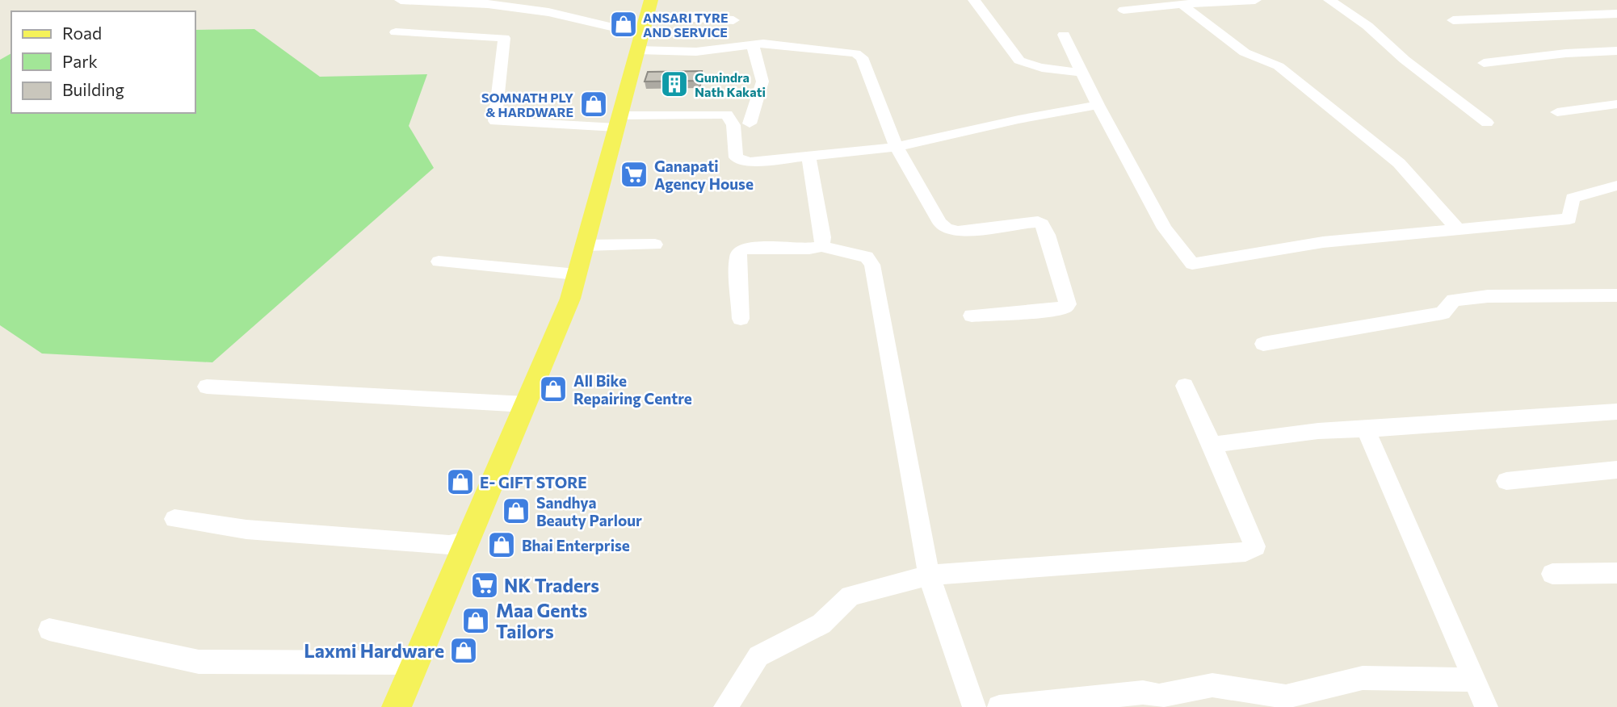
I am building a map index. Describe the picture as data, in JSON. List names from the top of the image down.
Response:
{
  "places": {
    "shop": [
      "ANSARI TYRE AND SERVICE",
      "SOMNATH PLY & HARDWARE",
      "All Bike Repairing Centre",
      "E- GIFT STORE",
      "Sandhya Beauty Parlour",
      "Bhai Enterprise",
      "Maa Gents Tailors",
      "Laxmi Hardware"
    ],
    "building": ["Gunindra Nath Kakati"],
    "supermarket": ["Ganapati Agency House", "NK Traders"]
  },
  "legend": ["Road", "Park", "Building"]
}
